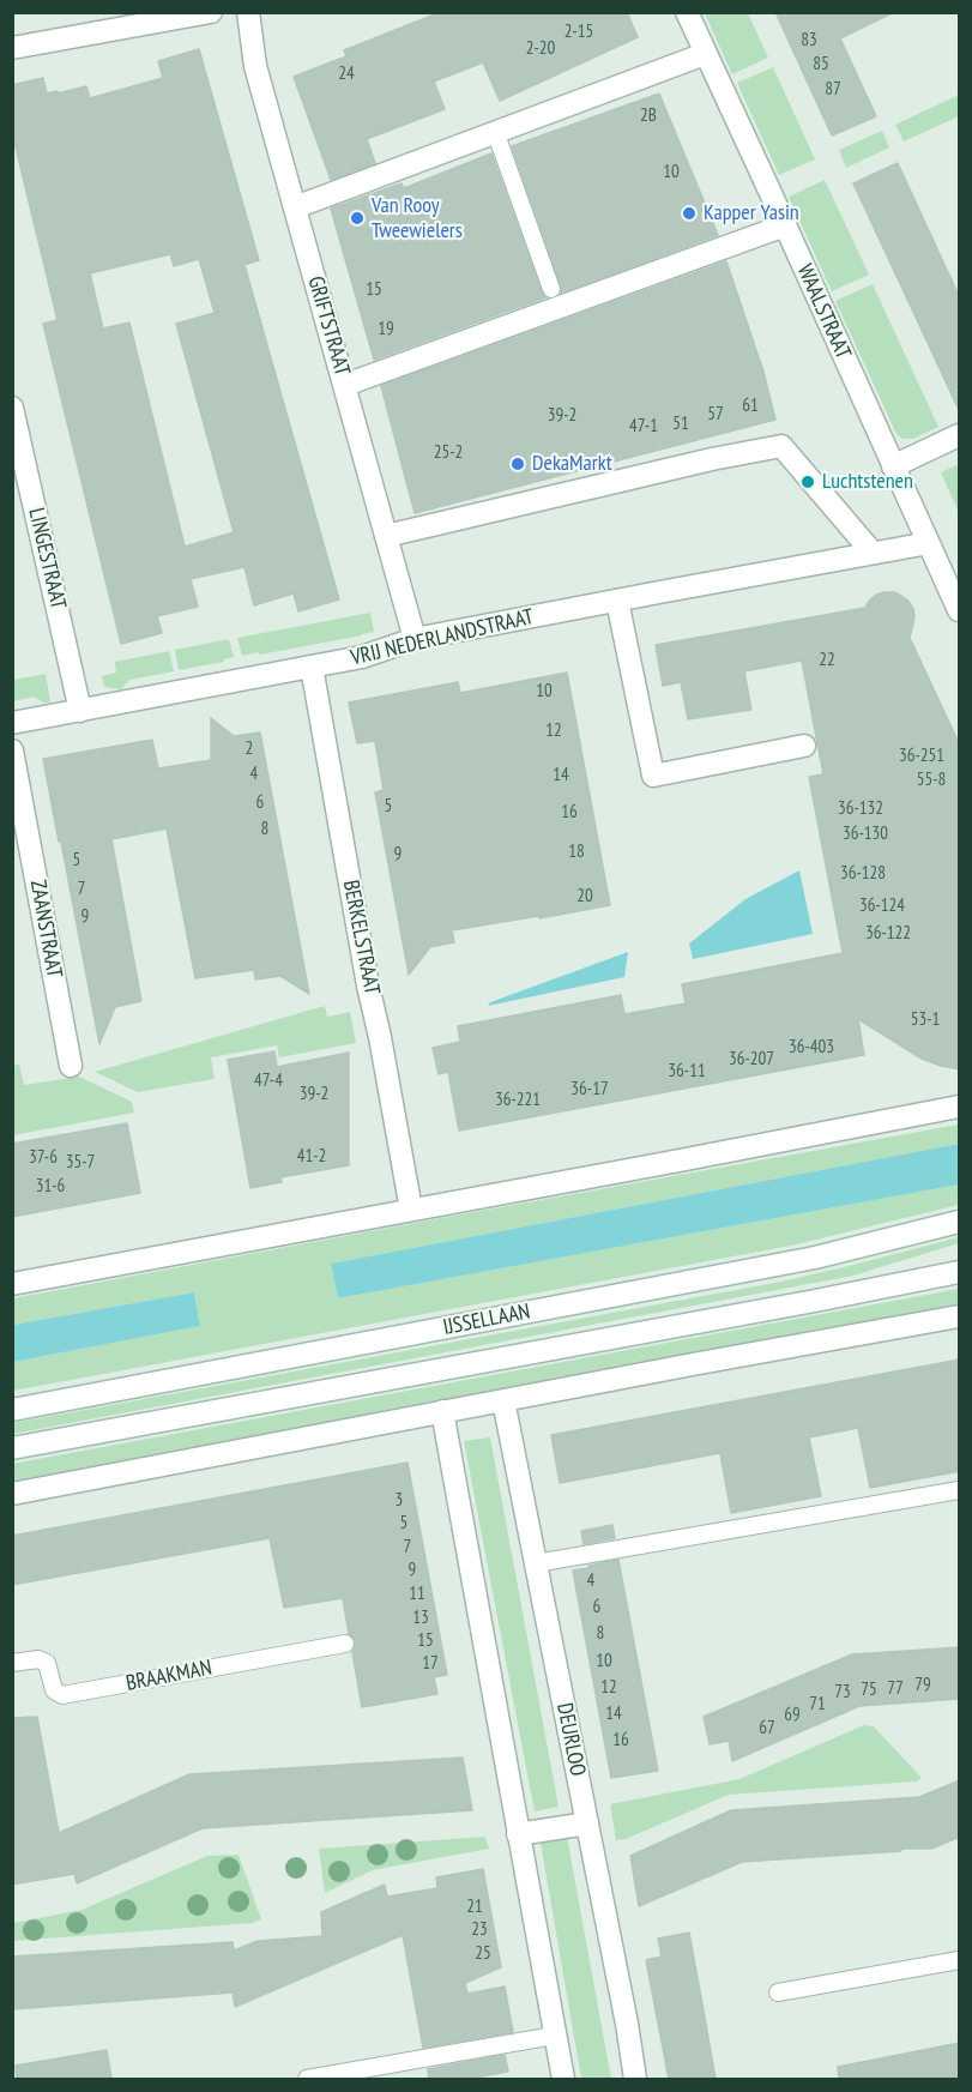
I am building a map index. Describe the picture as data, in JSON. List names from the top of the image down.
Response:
{
  "streets": {
    "street": [
      "WAALSTRAAT",
      "GRIFTSTRAAT",
      "LINGESTRAAT",
      "VRIJ NEDERLANDSTRAAT",
      "ZAANSTRAAT",
      "BERKELSTRAAT",
      "IJSSELLAAN",
      "DEURLOO"
    ],
    "lane": ["BRAAKMAN"]
  },
  "crossings": [
    ["WAALSTRAAT", "VRIJ NEDERLANDSTRAAT"],
    ["GRIFTSTRAAT", "VRIJ NEDERLANDSTRAAT"],
    ["LINGESTRAAT", "VRIJ NEDERLANDSTRAAT"],
    ["VRIJ NEDERLANDSTRAAT", "BERKELSTRAAT"]
  ],
  "places": [
    "Kapper Yasin",
    "Van Rooy Tweewielers",
    "DekaMarkt",
    "Luchtstenen"
  ],
  "house_numbers": [
    "2-15",
    "83",
    "2-20",
    "85",
    "24",
    "87",
    "2B",
    "10",
    "15",
    "19",
    "61",
    "57",
    "39-2",
    "51",
    "47-1",
    "25-2",
    "22",
    "10",
    "12",
    "2",
    "36-251",
    "4",
    "14",
    "55-8",
    "6",
    "5",
    "36-132",
    "16",
    "8",
    "36-130",
    "18",
    "9",
    "5",
    "36-128",
    "7",
    "20",
    "36-124",
    "9",
    "36-122",
    "53-1",
    "36-403",
    "36-207",
    "36-11",
    "47-4",
    "36-17",
    "39-2",
    "36-221",
    "41-2",
    "37-6",
    "35-7",
    "31-6",
    "3",
    "5",
    "7",
    "9",
    "4",
    "11",
    "6",
    "13",
    "8",
    "15",
    "10",
    "17",
    "79",
    "12",
    "77",
    "75",
    "73",
    "71",
    "14",
    "69",
    "67",
    "16",
    "21",
    "23",
    "25"
  ]
}
